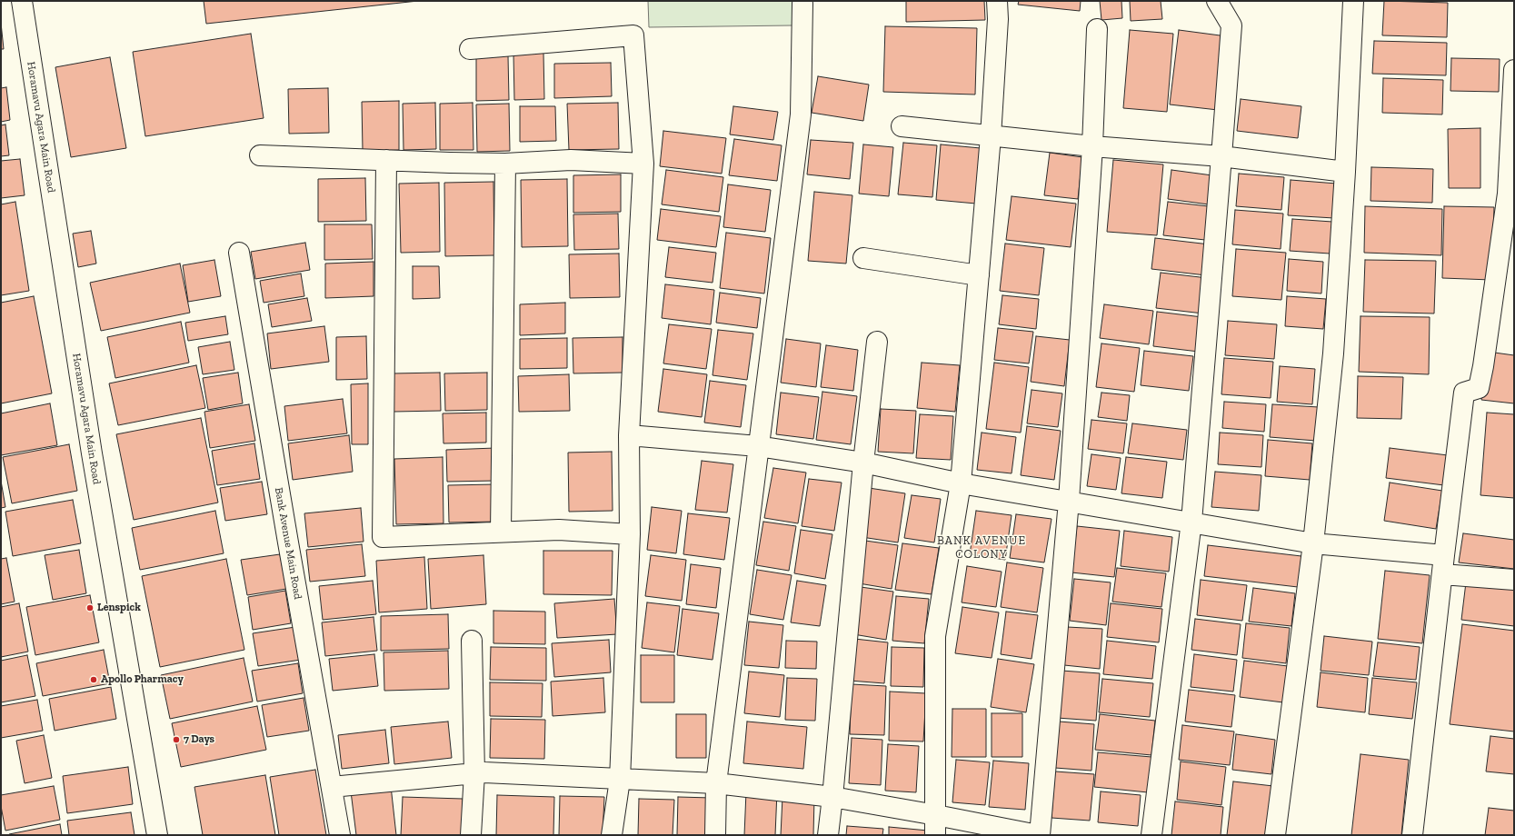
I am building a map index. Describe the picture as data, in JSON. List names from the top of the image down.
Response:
{
  "streets": {
    "street": ["Horamavu Agara Main Road", "Bank Avenue Main Road"]
  },
  "districts": ["BANK AVENUE COLONY"],
  "places": ["Lenspick", "Apollo Pharmacy", "7 Days"]
}
